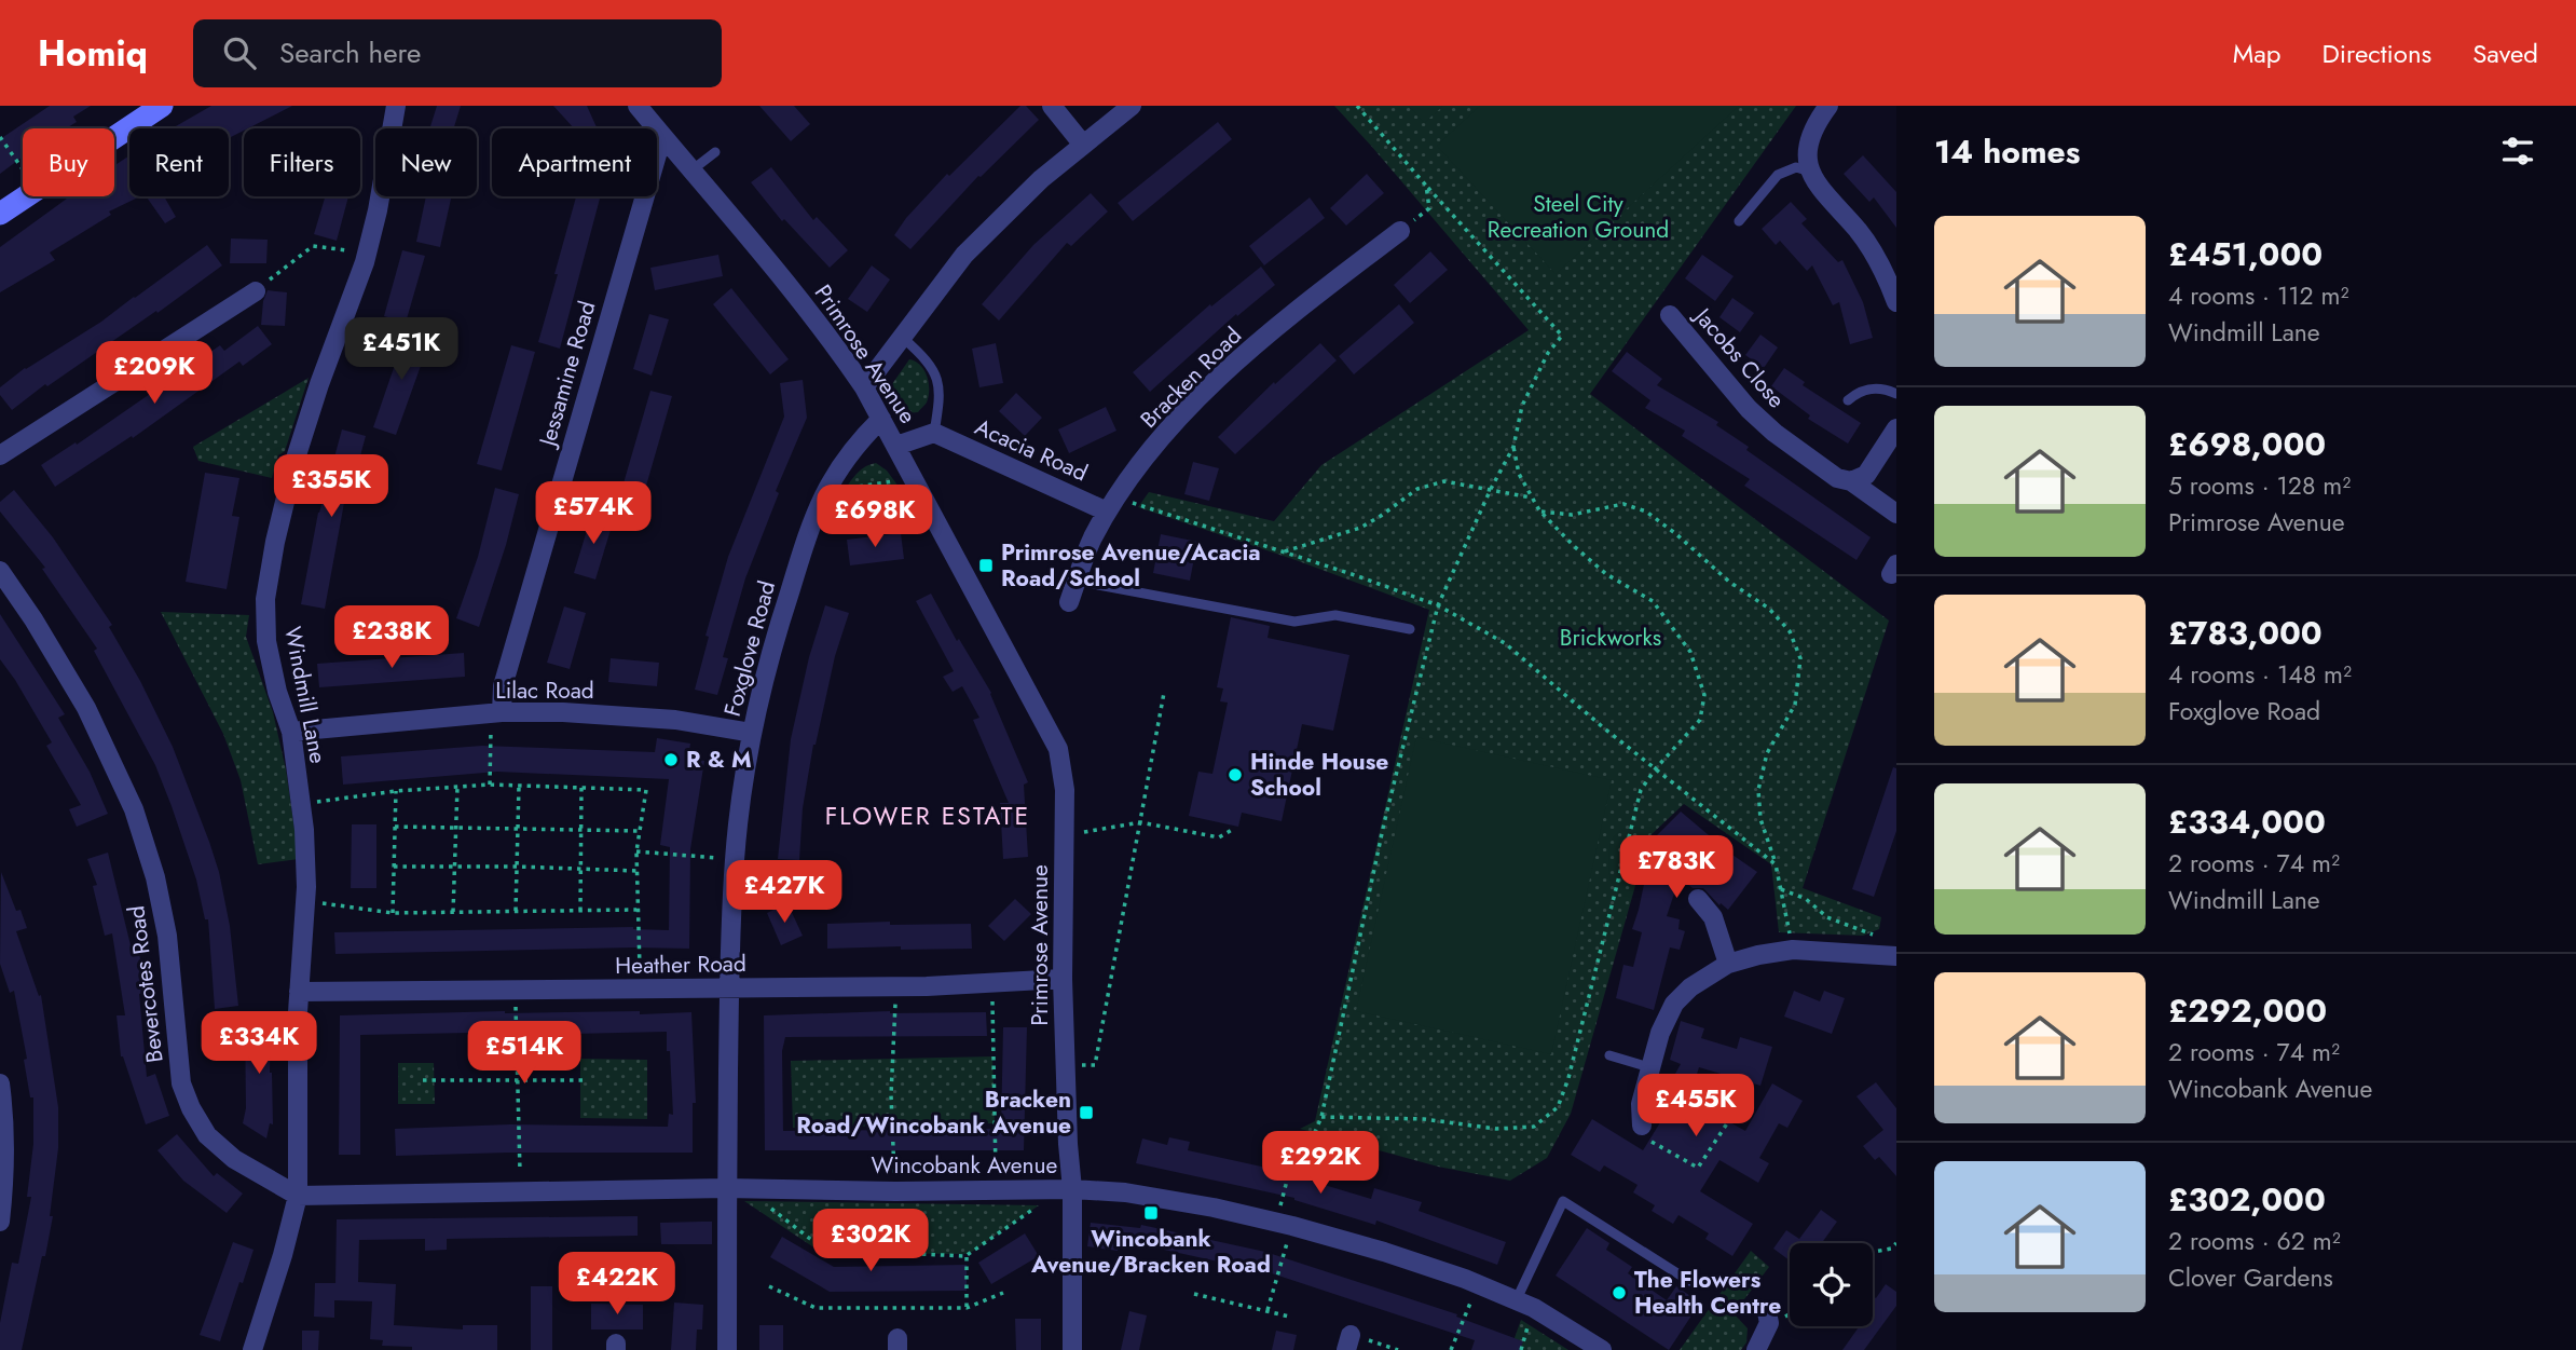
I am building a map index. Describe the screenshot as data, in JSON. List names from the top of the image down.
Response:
{
  "streets": {
    "street": [
      "Primrose Avenue",
      "Jacobs Close",
      "Jessamine Road",
      "Bracken Road",
      "Acacia Road",
      "Foxglove Road",
      "Lilac Road",
      "Windmill Lane",
      "Heather Road",
      "Bevercotes Road",
      "Wincobank Avenue"
    ]
  },
  "crossings": [
    ["Primrose Avenue", "Jessamine Road"],
    ["Primrose Avenue", "Foxglove Road"],
    ["Primrose Avenue", "Heather Road"],
    ["Primrose Avenue", "Wincobank Avenue"],
    ["Jessamine Road", "Lilac Road"],
    ["Bracken Road", "Acacia Road"],
    ["Foxglove Road", "Lilac Road"],
    ["Foxglove Road", "Heather Road"],
    ["Foxglove Road", "Wincobank Avenue"],
    ["Lilac Road", "Windmill Lane"],
    ["Windmill Lane", "Heather Road"],
    ["Windmill Lane", "Bevercotes Road"],
    ["Windmill Lane", "Wincobank Avenue"],
    ["Bevercotes Road", "Wincobank Avenue"]
  ],
  "districts": ["FLOWER ESTATE"],
  "parks": ["Steel City Recreation Ground", "Brickworks"],
  "places": {
    "transit": ["Primrose Avenue/Acacia Road/School", "Bracken Road/Wincobank Avenue", "Wincobank Avenue/Bracken Road"],
    "other": ["R & M", "Hinde House School", "The Flowers Health Centre"]
  },
  "page": {
    "header": "Homiq",
    "search": "Search here",
    "nav": ["Map", "Directions", "Saved"],
    "heading": "14 homes",
    "chip": [
      "Buy",
      "Rent",
      "Filters",
      "New",
      "Apartment"
    ],
    "list": [
      {
        "name": "£451,000",
        "note": "4 rooms · 112 m² · Windmill Lane"
      },
      {
        "name": "£698,000",
        "note": "5 rooms · 128 m² · Primrose Avenue"
      },
      {
        "name": "£783,000",
        "note": "4 rooms · 148 m² · Foxglove Road"
      },
      {
        "name": "£334,000",
        "note": "2 rooms · 74 m² · Windmill Lane"
      },
      {
        "name": "£292,000",
        "note": "2 rooms · 74 m² · Wincobank Avenue"
      },
      {
        "name": "£302,000",
        "note": "2 rooms · 62 m² · Clover Gardens"
      }
    ],
    "price": [
      "£451K",
      "£209K",
      "£355K",
      "£574K",
      "£698K",
      "£238K",
      "£783K",
      "£427K",
      "£334K",
      "£514K",
      "£455K",
      "£292K",
      "£302K",
      "£422K"
    ]
  }
}
